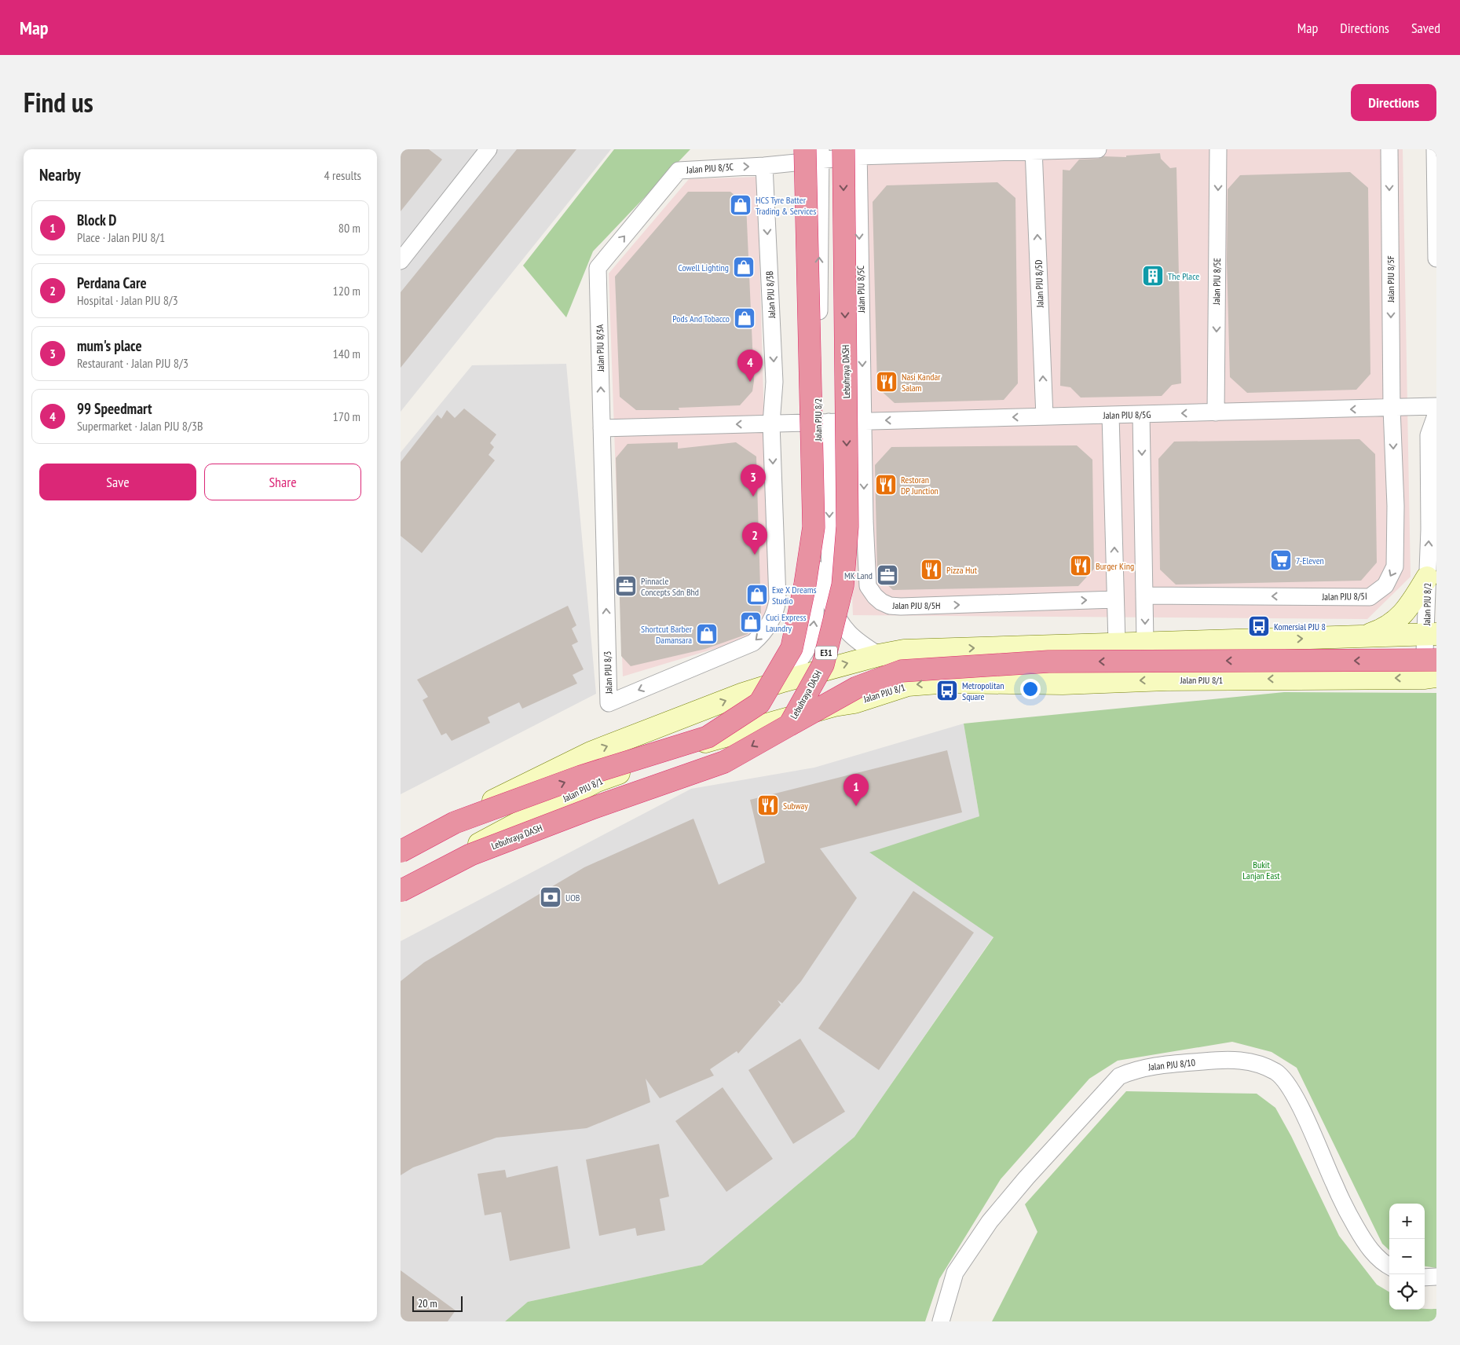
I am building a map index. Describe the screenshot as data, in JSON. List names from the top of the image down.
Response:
{
  "streets": {
    "highway": ["Lebuhraya DASH", "E31"],
    "main road": ["Jalan PJU 8/1"],
    "street": [
      "Jalan PJU 8/3C",
      "Jalan PJU 8/5F",
      "Jalan PJU 8/5E",
      "Jalan PJU 8/5D",
      "Jalan PJU 8/5C",
      "Jalan PJU 8/3B",
      "Jalan PJU 8/3A",
      "Jalan PJU 8/5G",
      "Jalan PJU 8/2",
      "Jalan PJU 8/5I",
      "Jalan PJU 8/5H",
      "Jalan PJU 8/3",
      "Jalan PJU 8/10"
    ]
  },
  "crossings": [
    ["Jalan PJU 8/3C", "Jalan PJU 8/5D"],
    ["Jalan PJU 8/3C", "Jalan PJU 8/5C"],
    ["Jalan PJU 8/3C", "Jalan PJU 8/3B"],
    ["Jalan PJU 8/3C", "Jalan PJU 8/3A"],
    ["Jalan PJU 8/3C", "Lebuhraya DASH"],
    ["Jalan PJU 8/3C", "Jalan PJU 8/2"],
    ["Jalan PJU 8/5F", "Jalan PJU 8/5G"],
    ["Jalan PJU 8/5F", "Jalan PJU 8/5I"],
    ["Jalan PJU 8/5E", "Jalan PJU 8/5G"],
    ["Jalan PJU 8/5D", "Jalan PJU 8/5G"],
    ["Jalan PJU 8/5C", "Lebuhraya DASH"],
    ["Jalan PJU 8/5C", "Jalan PJU 8/5G"],
    ["Jalan PJU 8/5C", "Jalan PJU 8/5H"],
    ["Jalan PJU 8/3B", "Jalan PJU 8/3"],
    ["Jalan PJU 8/3A", "Jalan PJU 8/3"],
    ["Jalan PJU 8/5G", "Jalan PJU 8/2"],
    ["Jalan PJU 8/5G", "Jalan PJU 8/5I"],
    ["Jalan PJU 8/5G", "Jalan PJU 8/5H"],
    ["Jalan PJU 8/2", "Jalan PJU 8/1"]
  ],
  "one_way": [
    "Jalan PJU 8/3C",
    "Jalan PJU 8/5E",
    "Jalan PJU 8/5D",
    "Jalan PJU 8/5C",
    "Jalan PJU 8/3B",
    "Jalan PJU 8/3A",
    "Lebuhraya DASH",
    "Jalan PJU 8/5G"
  ],
  "parks": ["Bukit Lanjan East"],
  "places": {
    "shop": [
      "HCS Tyre Batter Trading & Services",
      "Cowell Lighting",
      "Pods And Tobacco",
      "Exe X Dreams Studio",
      "Cuci Express Laundry",
      "Shortcut Barber Damansara"
    ],
    "building": ["The Place"],
    "restaurant": [
      "Nasi Kandar Salam",
      "Restoran DP Junction",
      "Burger King",
      "Pizza Hut",
      "Subway"
    ],
    "supermarket": ["7-Eleven"],
    "office": ["MK Land", "Pinnacle Concepts Sdn Bhd"],
    "bus stop": ["Komersial PJU 8", "Metropolitan Square"],
    "bank": ["UOB"]
  },
  "scale_bar": "20 m",
  "page": {
    "header": "Map",
    "nav": ["Map", "Directions", "Saved"],
    "title": "Find us",
    "buttons": [
      "Directions",
      ["Save", "Share"]
    ],
    "heading": ["Nearby", "4 results"],
    "list": [
      {
        "mark": "1",
        "name": "Block D",
        "note": "Place · Jalan PJU 8/1",
        "value": "80 m"
      },
      {
        "mark": "2",
        "name": "Perdana Care",
        "note": "Hospital · Jalan PJU 8/3",
        "value": "120 m"
      },
      {
        "mark": "3",
        "name": "mum's place",
        "note": "Restaurant · Jalan PJU 8/3",
        "value": "140 m"
      },
      {
        "mark": "4",
        "name": "99 Speedmart",
        "note": "Supermarket · Jalan PJU 8/3B",
        "value": "170 m"
      }
    ],
    "pins": [
      "4",
      "3",
      "2",
      "1"
    ],
    "map_buttons": ["+", "−"],
    "scale": "20 m"
  }
}
